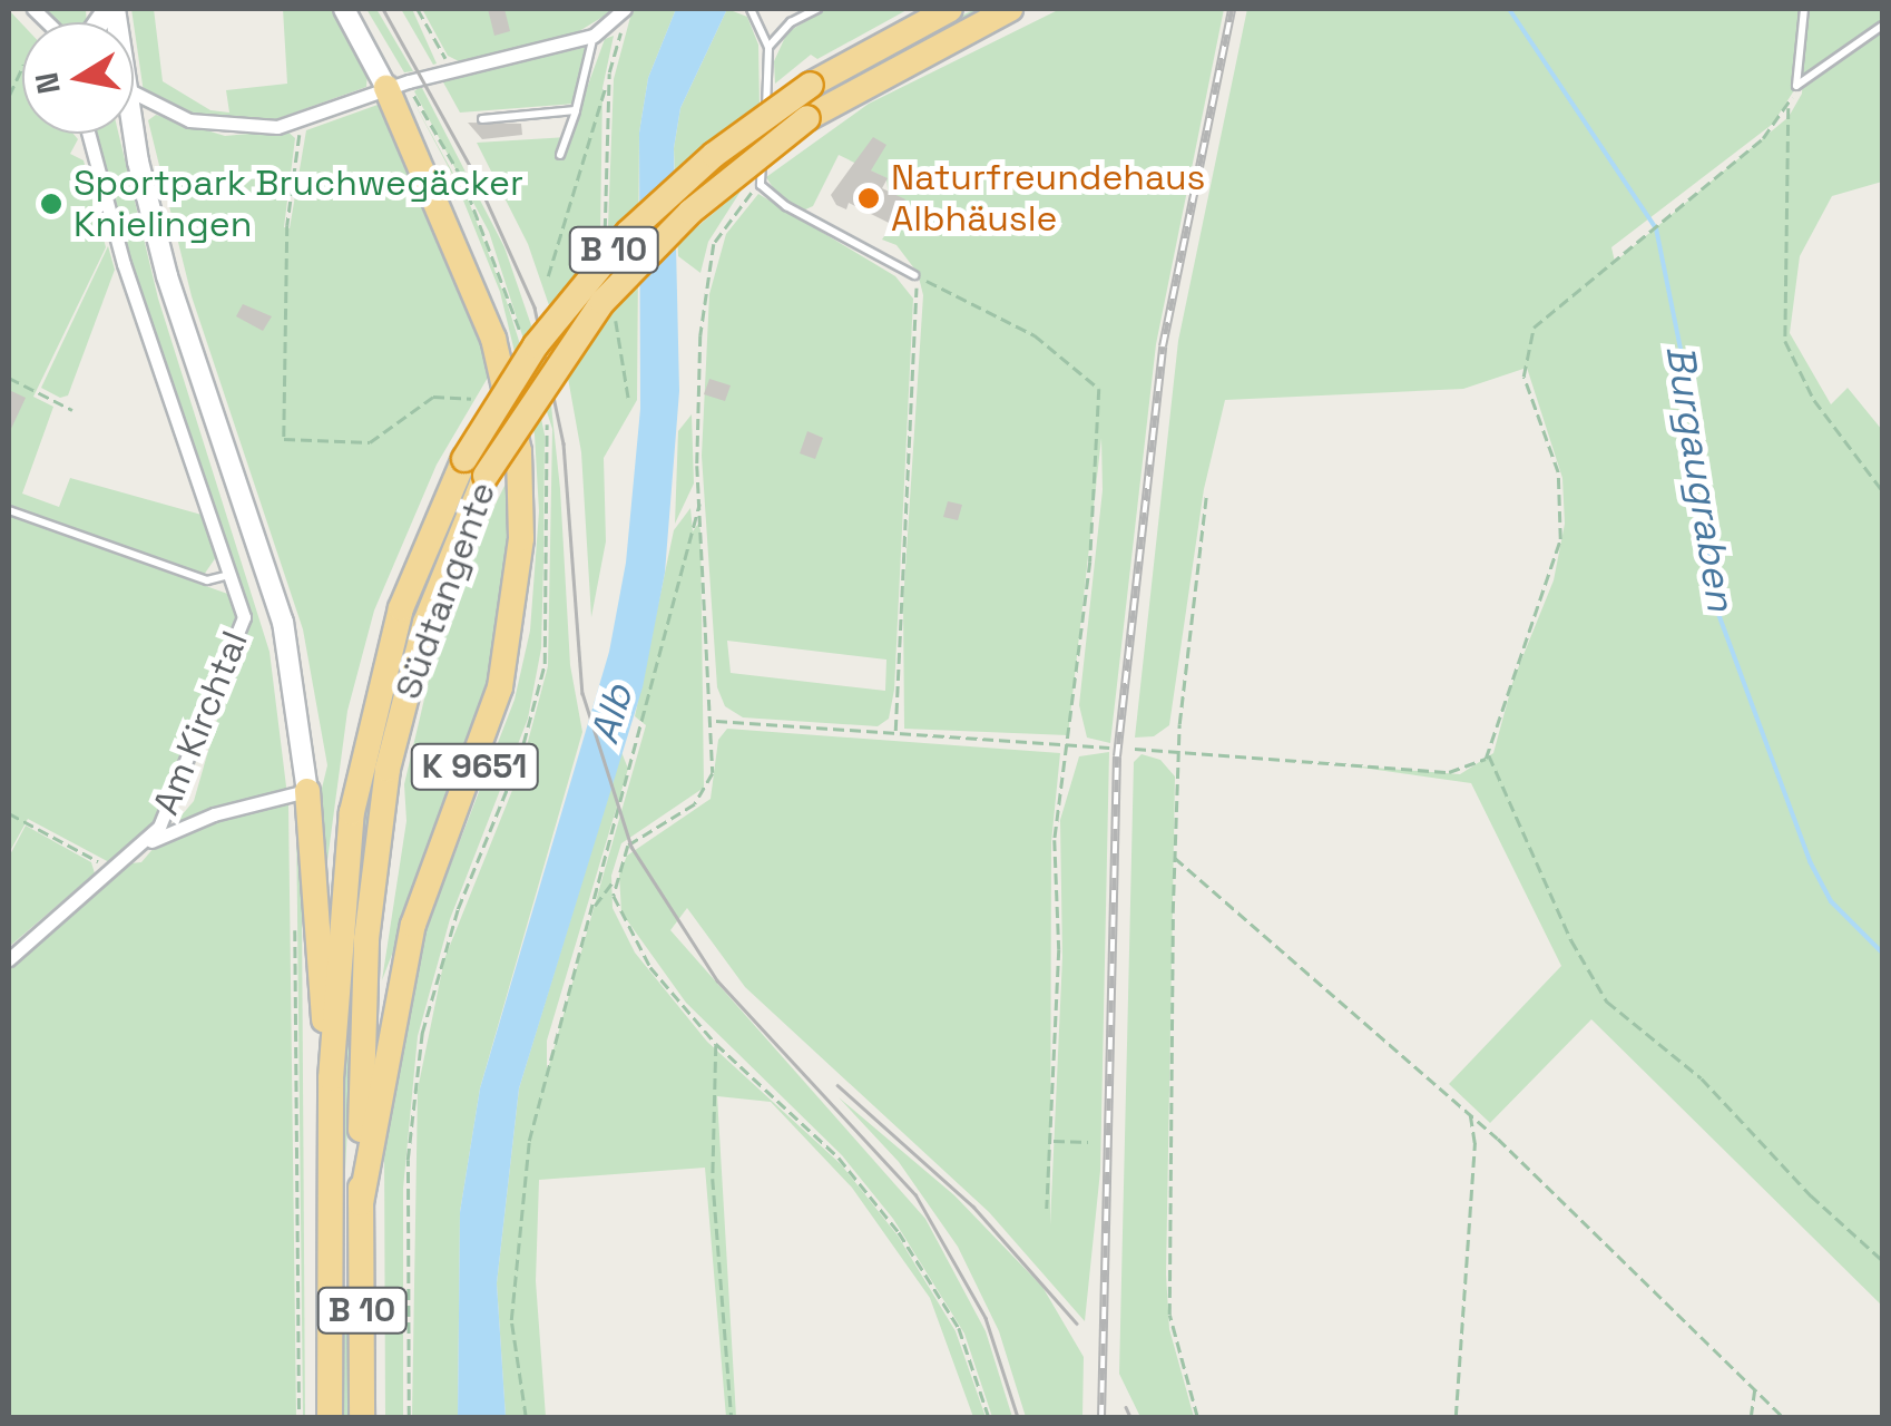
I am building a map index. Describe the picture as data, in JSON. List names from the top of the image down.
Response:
{
  "streets": {
    "highway": ["B 10", "Südtangente", "K 9651"],
    "street": ["Am Kirchtal"]
  },
  "crossings": [
    ["Südtangente", "K 9651"]
  ],
  "water": ["Burgaugraben", "Alb"],
  "places": ["Naturfreundehaus Albhäusle", "Sportpark Bruchwegäcker Knielingen"],
  "north": "left"
}
